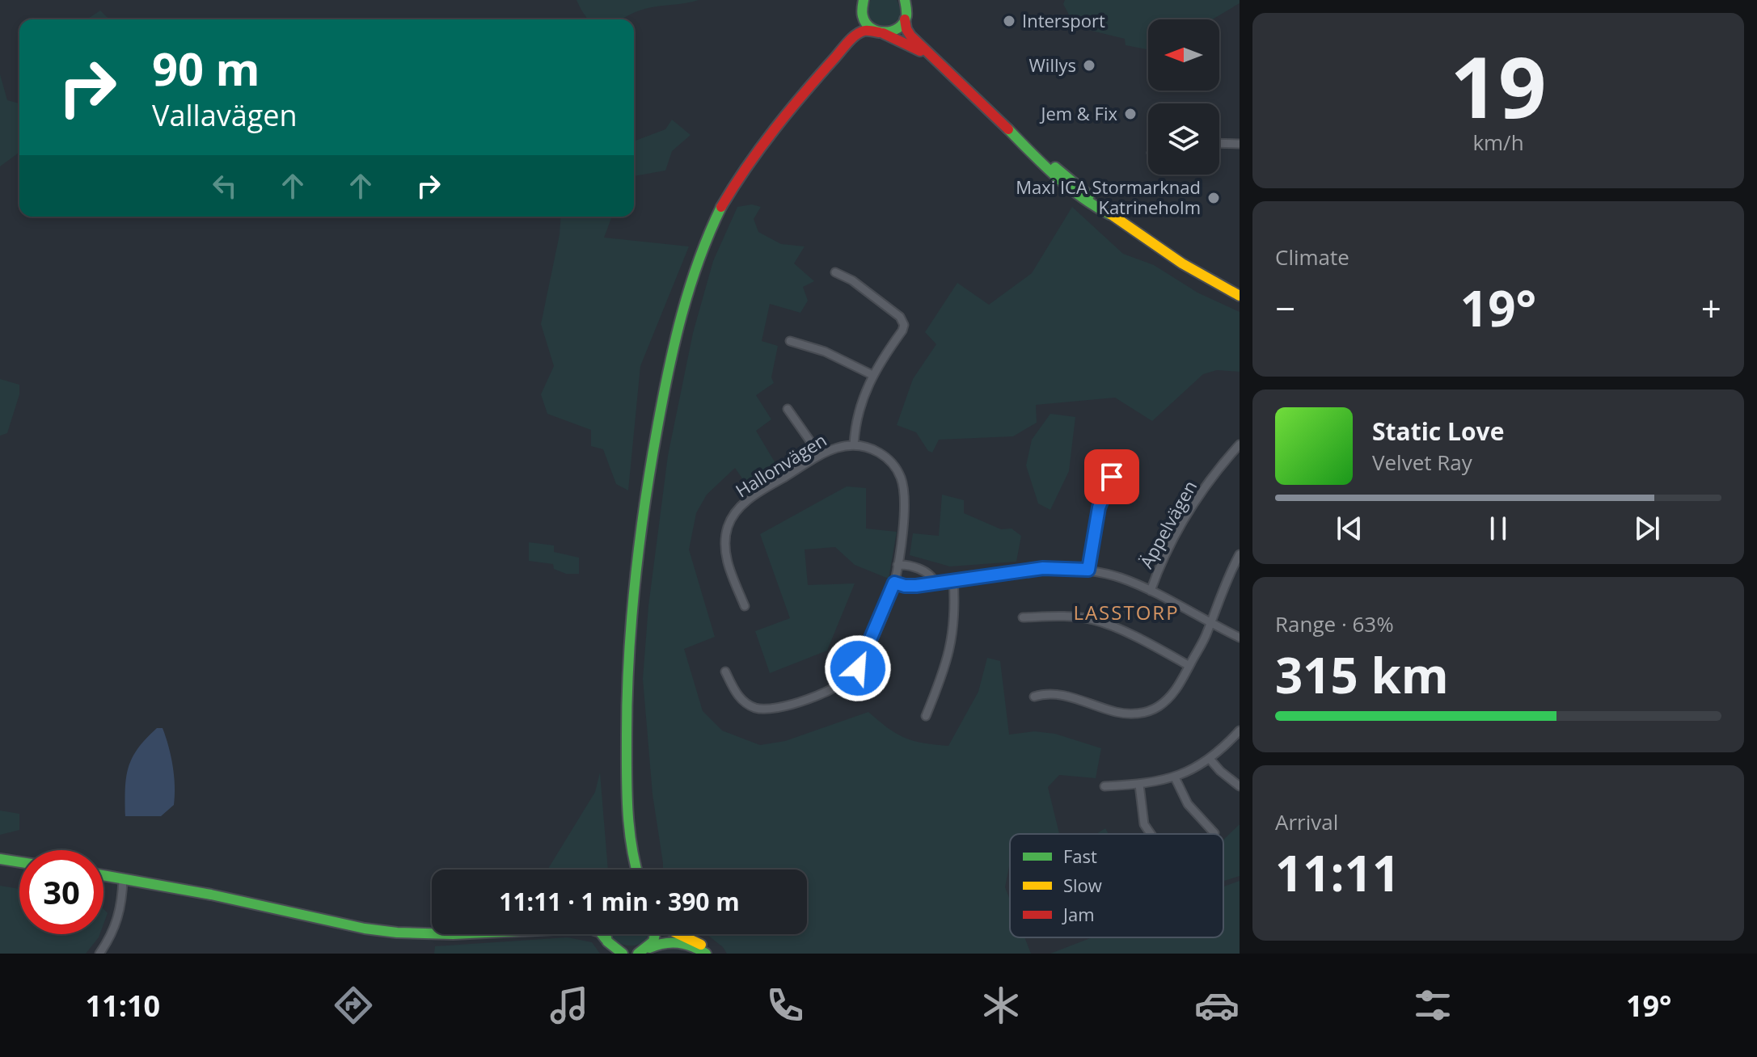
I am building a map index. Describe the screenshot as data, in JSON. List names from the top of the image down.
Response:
{
  "streets": {
    "street": ["Hallonvägen", "Äppelvägen"]
  },
  "districts": ["LASSTORP"],
  "places": [
    "Intersport",
    "Willys",
    "Jem & Fix",
    "Maxi ICA Stormarknad Katrineholm"
  ],
  "legend": ["Fast", "Slow", "Jam"],
  "north": "left",
  "page": {
    "tile": [
      ["19", "km/h"],
      "Climate",
      ["Range · 63%", "315 km"],
      ["Arrival", "11:11"]
    ],
    "turn": ["90 m", "Vallavägen"],
    "heat": ["−", "19°", "+"],
    "song": ["Static Love", "Velvet Ray"],
    "limit": "30",
    "trip": "11:11 · 1 min · 390 m",
    "tabs": ["11:10", "19°"]
  }
}
